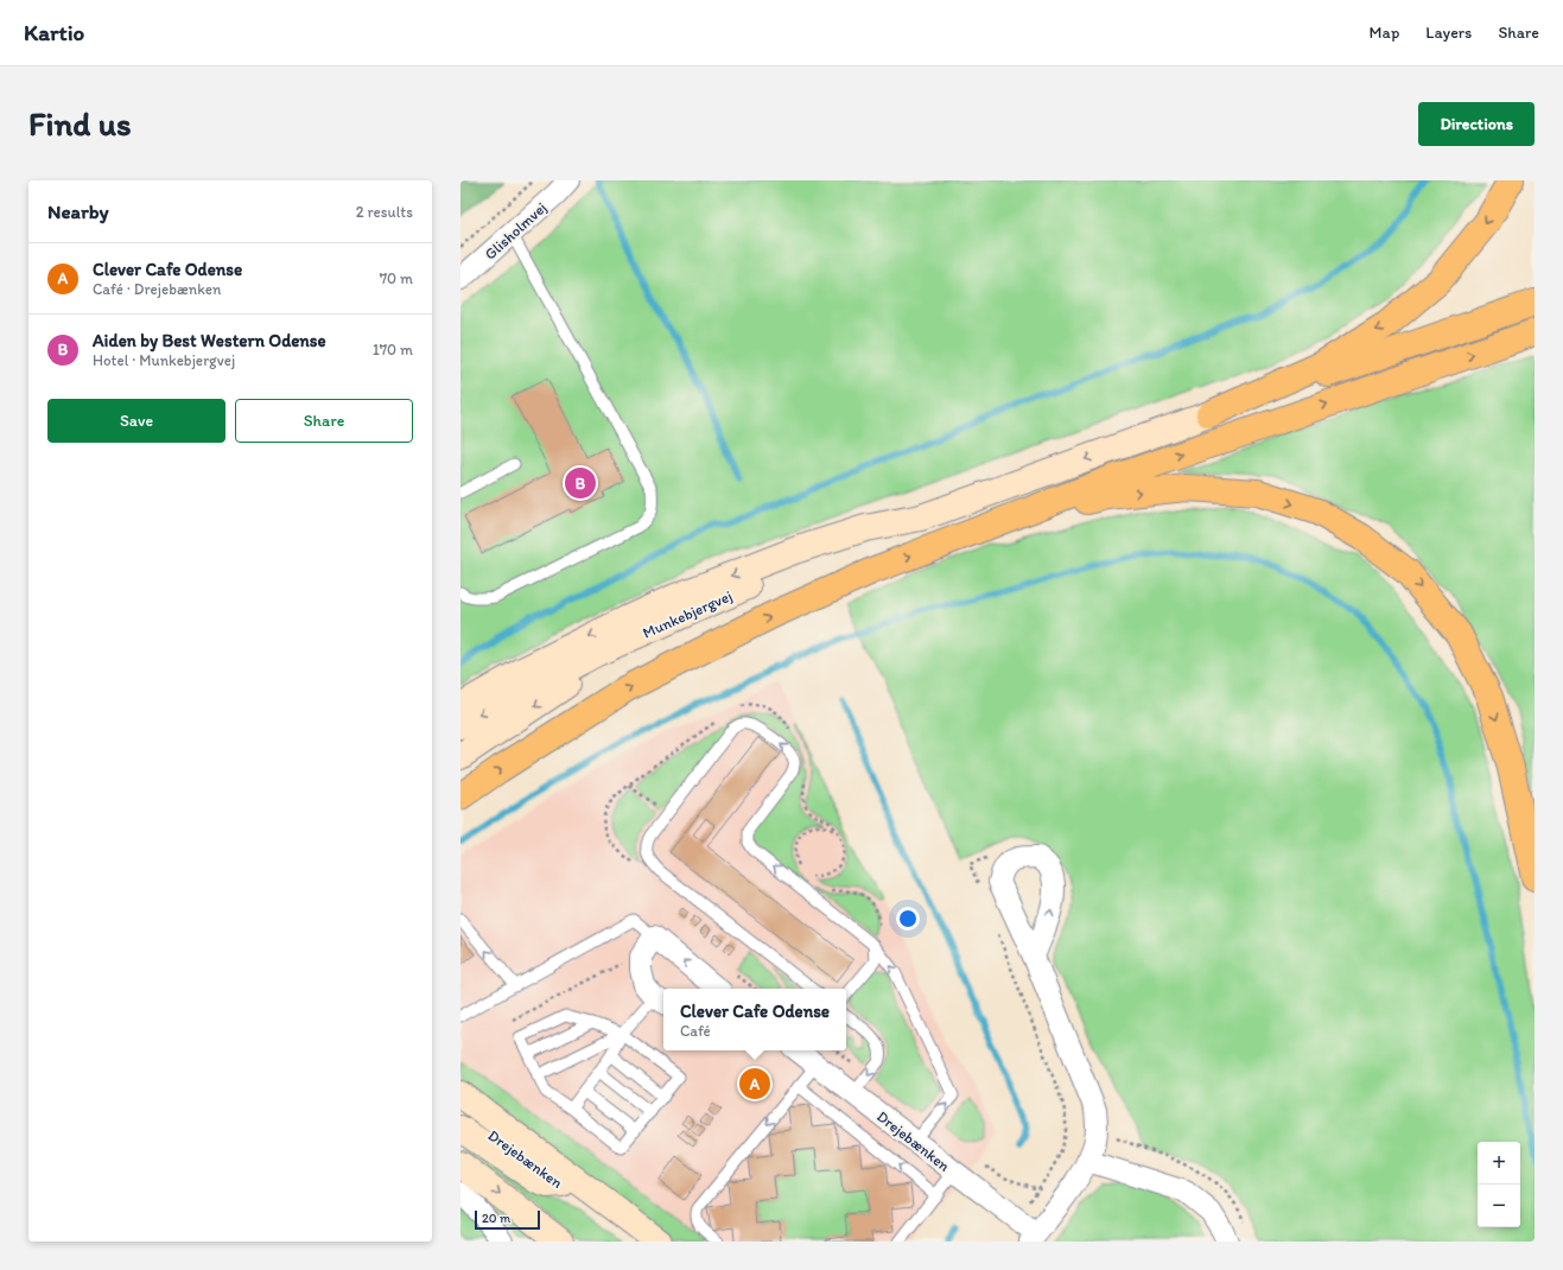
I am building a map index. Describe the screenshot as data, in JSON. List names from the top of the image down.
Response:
{
  "streets": {
    "street": ["Glisholmvej", "Munkebjergvej", "Drejebænken"]
  },
  "scale_bar": "20 m",
  "page": {
    "header": "Kartio",
    "nav": ["Map", "Layers", "Share"],
    "buttons": [
      "Directions",
      ["Save", "Share"]
    ],
    "title": "Find us",
    "heading": ["Nearby", "2 results"],
    "list": [
      {
        "mark": "A",
        "name": "Clever Cafe Odense",
        "note": "Café · Drejebænken",
        "value": "70 m"
      },
      {
        "mark": "B",
        "name": "Aiden by Best Western Odense",
        "note": "Hotel · Munkebjergvej",
        "value": "170 m"
      }
    ],
    "pins": ["B", "A"],
    "popup": ["Clever Cafe Odense", "Café"],
    "map_buttons": ["+", "−"],
    "scale": "20 m"
  }
}
